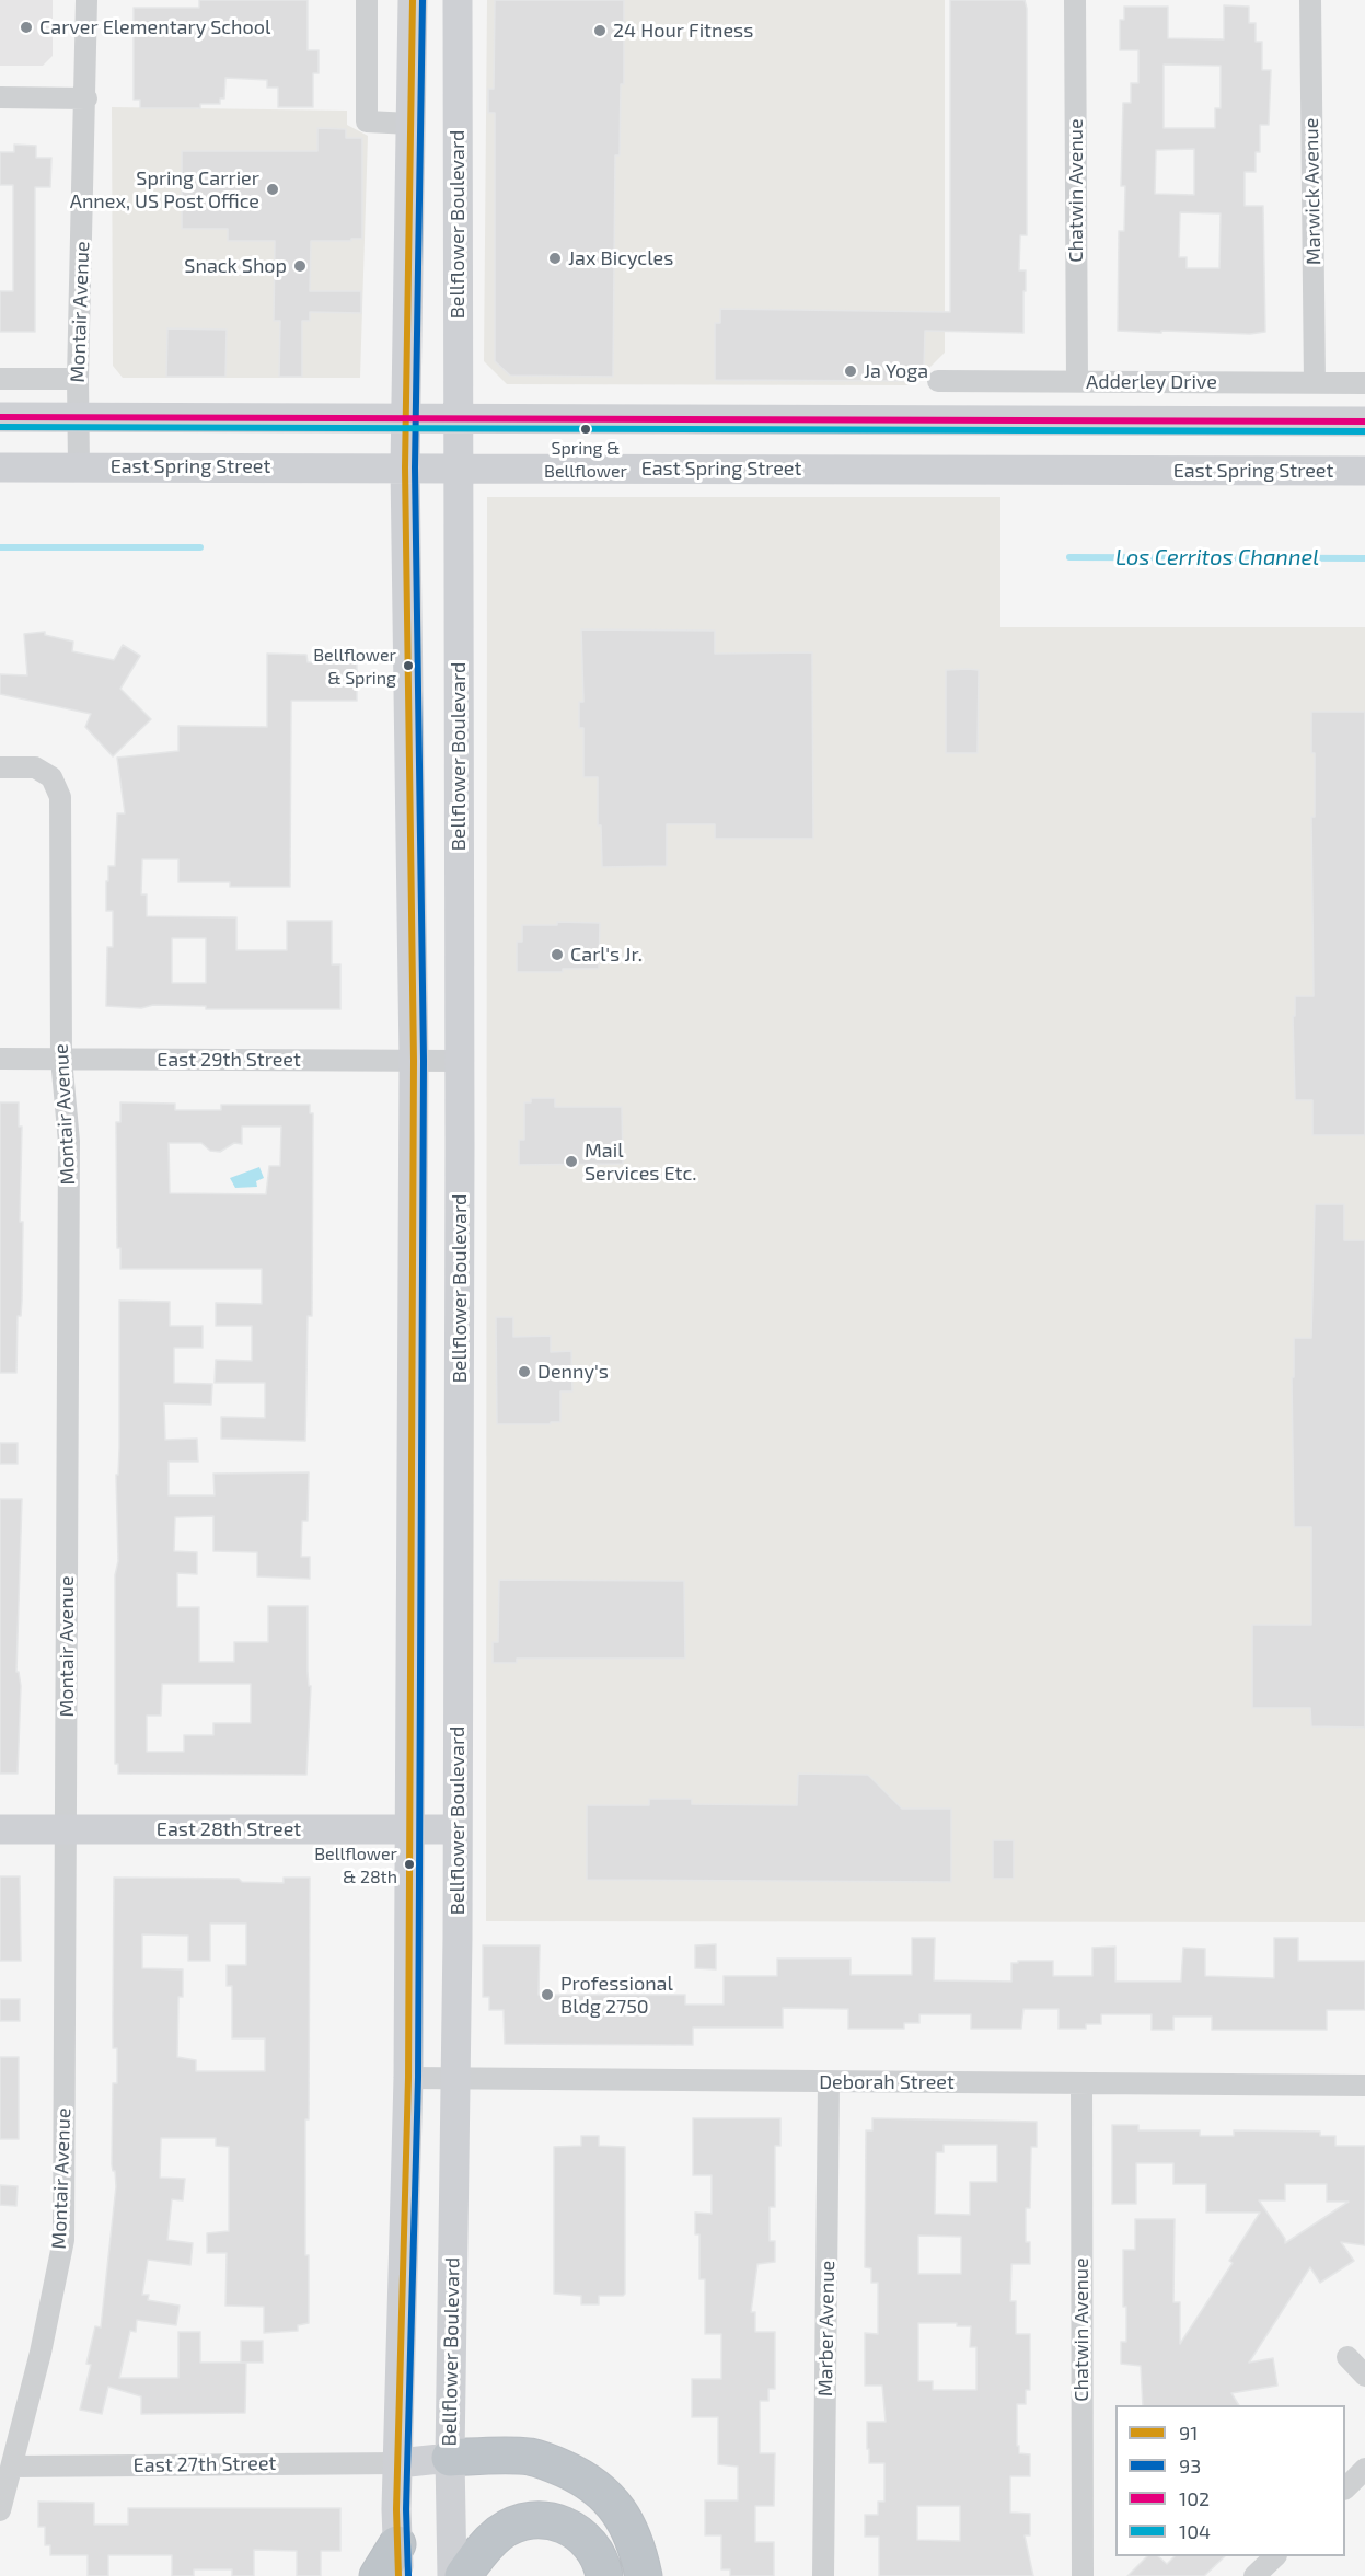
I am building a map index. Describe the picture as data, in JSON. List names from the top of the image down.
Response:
{
  "streets": {
    "main road": ["Bellflower Boulevard", "East Spring Street", "East 28th Street"],
    "street": [
      "Chatwin Avenue",
      "Marwick Avenue",
      "Montair Avenue",
      "Adderley Drive",
      "East 29th Street",
      "Deborah Street",
      "Marber Avenue",
      "East 27th Street"
    ]
  },
  "crossings": [
    ["Chatwin Avenue", "Adderley Drive"],
    ["Chatwin Avenue", "Deborah Street"],
    ["Marwick Avenue", "Adderley Drive"],
    ["Bellflower Boulevard", "East Spring Street"],
    ["Bellflower Boulevard", "East 29th Street"],
    ["Bellflower Boulevard", "East 28th Street"],
    ["Bellflower Boulevard", "Deborah Street"],
    ["Montair Avenue", "East Spring Street"],
    ["Montair Avenue", "East 29th Street"],
    ["Montair Avenue", "East 28th Street"],
    ["Montair Avenue", "East 27th Street"],
    ["Deborah Street", "Marber Avenue"]
  ],
  "water": ["Los Cerritos Channel"],
  "places": [
    "Carver Elementary School",
    "24 Hour Fitness",
    "Spring Carrier Annex, US Post Office",
    "Jax Bicycles",
    "Snack Shop",
    "Ja Yoga",
    "Spring & Bellflower",
    "Bellflower & Spring",
    "Carl's Jr.",
    "Mail Services Etc.",
    "Denny's",
    "Bellflower & 28th",
    "Professional Bldg 2750"
  ],
  "lines": [
    "transit line 91",
    "transit line 93",
    "transit line 102",
    "transit line 104"
  ],
  "legend": [
    "91",
    "93",
    "102",
    "104"
  ]
}
